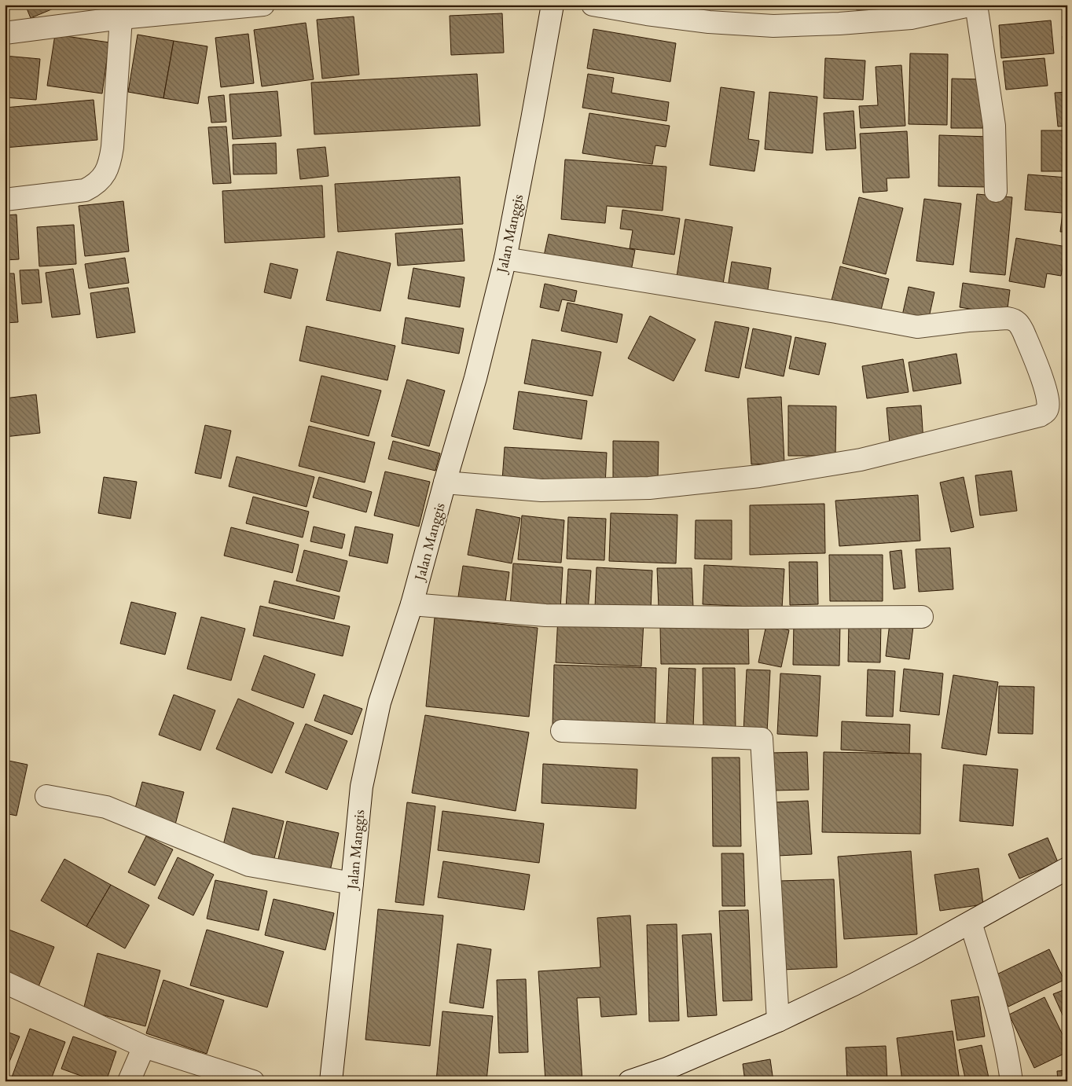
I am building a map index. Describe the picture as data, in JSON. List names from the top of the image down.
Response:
{
  "streets": {
    "street": ["Jalan Manggis"]
  }
}
